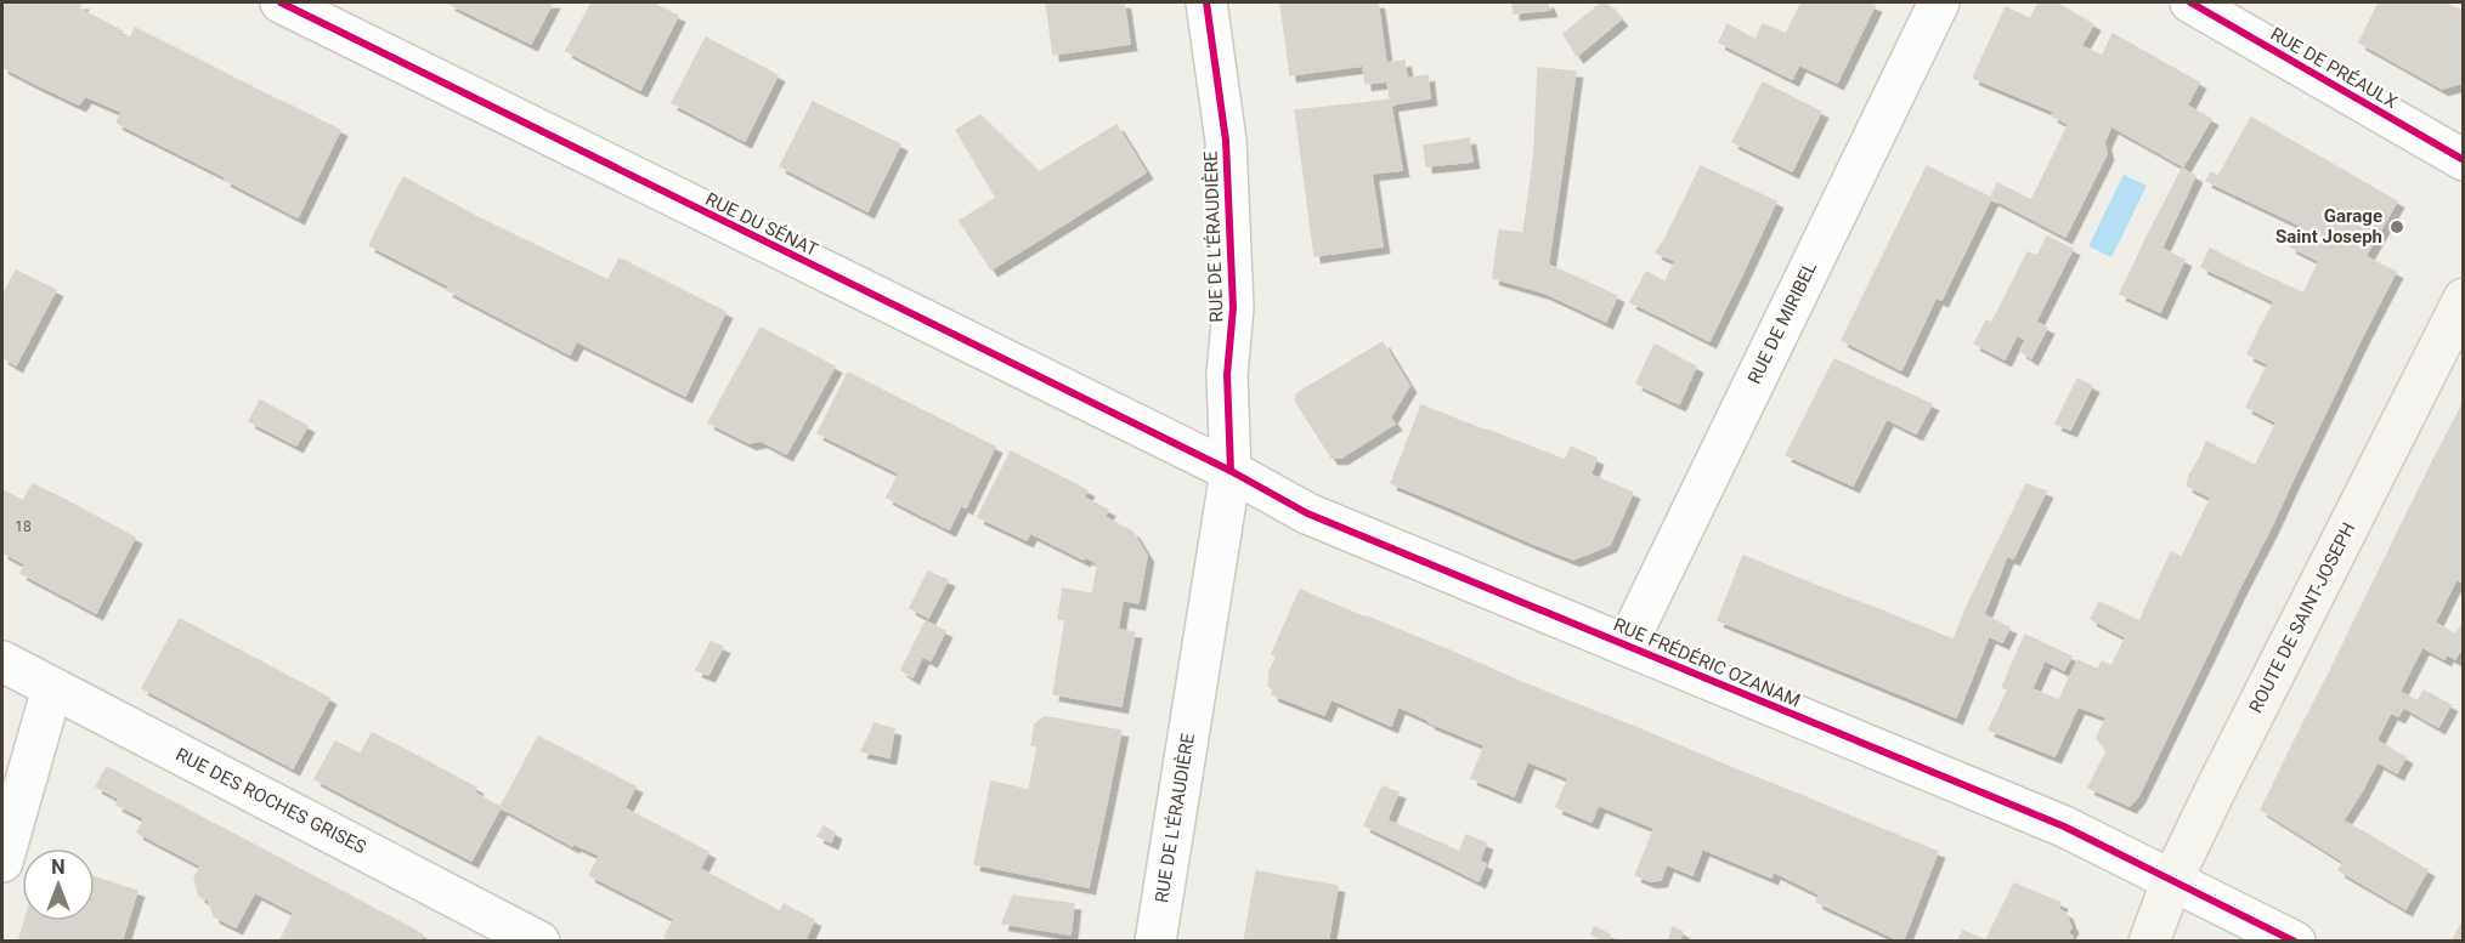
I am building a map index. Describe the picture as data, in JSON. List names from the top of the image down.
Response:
{
  "streets": {
    "street": [
      "RUE DE PRÉAULX",
      "RUE DU SÉNAT",
      "RUE DE L'ÉRAUDIÈRE",
      "RUE DE MIRIBEL",
      "ROUTE DE SAINT-JOSEPH",
      "RUE FRÉDÉRIC OZANAM",
      "RUE DES ROCHES GRISES"
    ]
  },
  "crossings": [
    ["RUE DU SÉNAT", "RUE DE L'ÉRAUDIÈRE"],
    ["RUE DU SÉNAT", "RUE FRÉDÉRIC OZANAM"],
    ["RUE DE L'ÉRAUDIÈRE", "RUE FRÉDÉRIC OZANAM"],
    ["RUE DE MIRIBEL", "RUE FRÉDÉRIC OZANAM"],
    ["ROUTE DE SAINT-JOSEPH", "RUE FRÉDÉRIC OZANAM"]
  ],
  "places": ["Garage Saint Joseph"],
  "house_numbers": ["18"],
  "north": "top"
}
